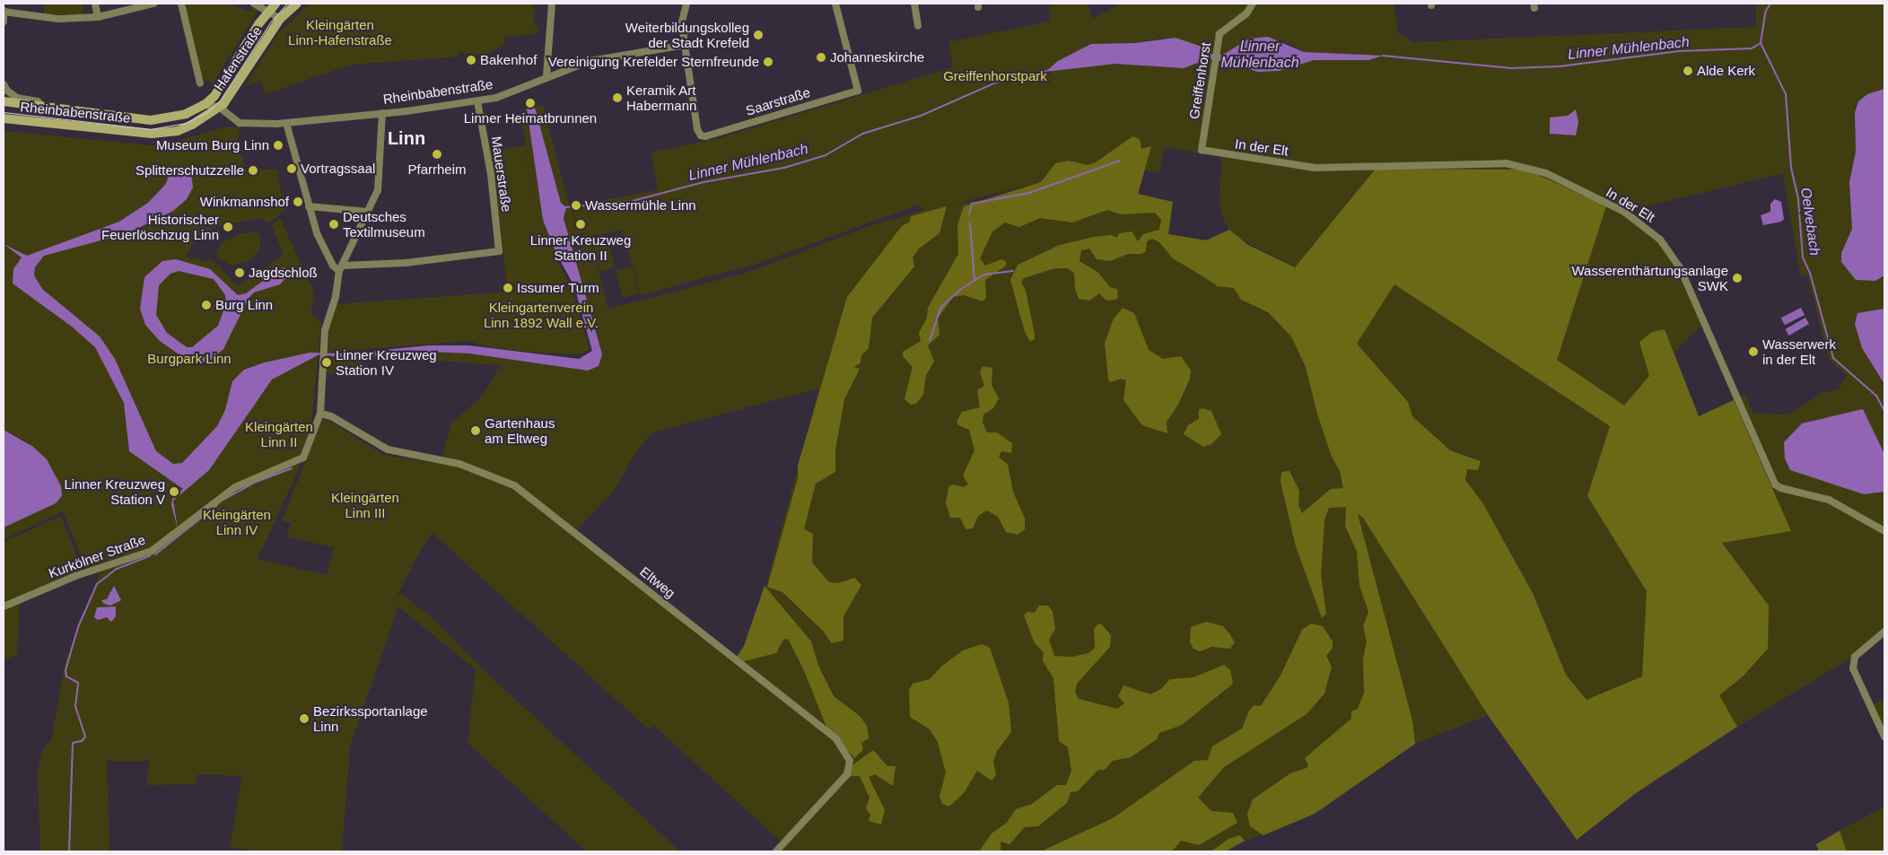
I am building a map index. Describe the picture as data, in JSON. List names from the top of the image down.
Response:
{
  "streets": {
    "main road": ["Hafenstraße", "Rheinbabenstraße"],
    "street": [
      "Greiffenhorst",
      "Saarstraße",
      "In der Elt",
      "Mauerstraße",
      "Kurkölner Straße",
      "Eltweg"
    ]
  },
  "crossings": [
    ["Hafenstraße", "Rheinbabenstraße"],
    ["Greiffenhorst", "In der Elt"],
    ["Rheinbabenstraße", "Saarstraße"],
    ["Rheinbabenstraße", "Mauerstraße"],
    ["Rheinbabenstraße", "Kurkölner Straße"],
    ["Mauerstraße", "Kurkölner Straße"],
    ["Kurkölner Straße", "Eltweg"]
  ],
  "districts": ["Linn"],
  "water": ["Linner Mühlenbach", "Oelvebach"],
  "parks": [
    "Kleingärten Linn-Hafenstraße",
    "Greiffenhorstpark",
    "Kleingartenverein Linn 1892 Wall e.V.",
    "Burgpark Linn",
    "Kleingärten Linn II",
    "Kleingärten Linn III",
    "Kleingärten Linn IV"
  ],
  "places": [
    "Weiterbildungskolleg der Stadt Krefeld",
    "Johanneskirche",
    "Bakenhof",
    "Vereinigung Krefelder Sternfreunde",
    "Alde Kerk",
    "Keramik Art Habermann",
    "Linner Heimatbrunnen",
    "Museum Burg Linn",
    "Pfarrheim",
    "Vortragssaal",
    "Splitterschutzzelle",
    "Winkmannshof",
    "Wassermühle Linn",
    "Deutsches Textilmuseum",
    "Linner Kreuzweg Station II",
    "Historischer Feuerlöschzug Linn",
    "Jagdschloß",
    "Wasserenthärtungsanlage SWK",
    "Issumer Turm",
    "Burg Linn",
    "Wasserwerk in der Elt",
    "Linner Kreuzweg Station IV",
    "Gartenhaus am Eltweg",
    "Linner Kreuzweg Station V",
    "Bezirkssportanlage Linn"
  ]
}
